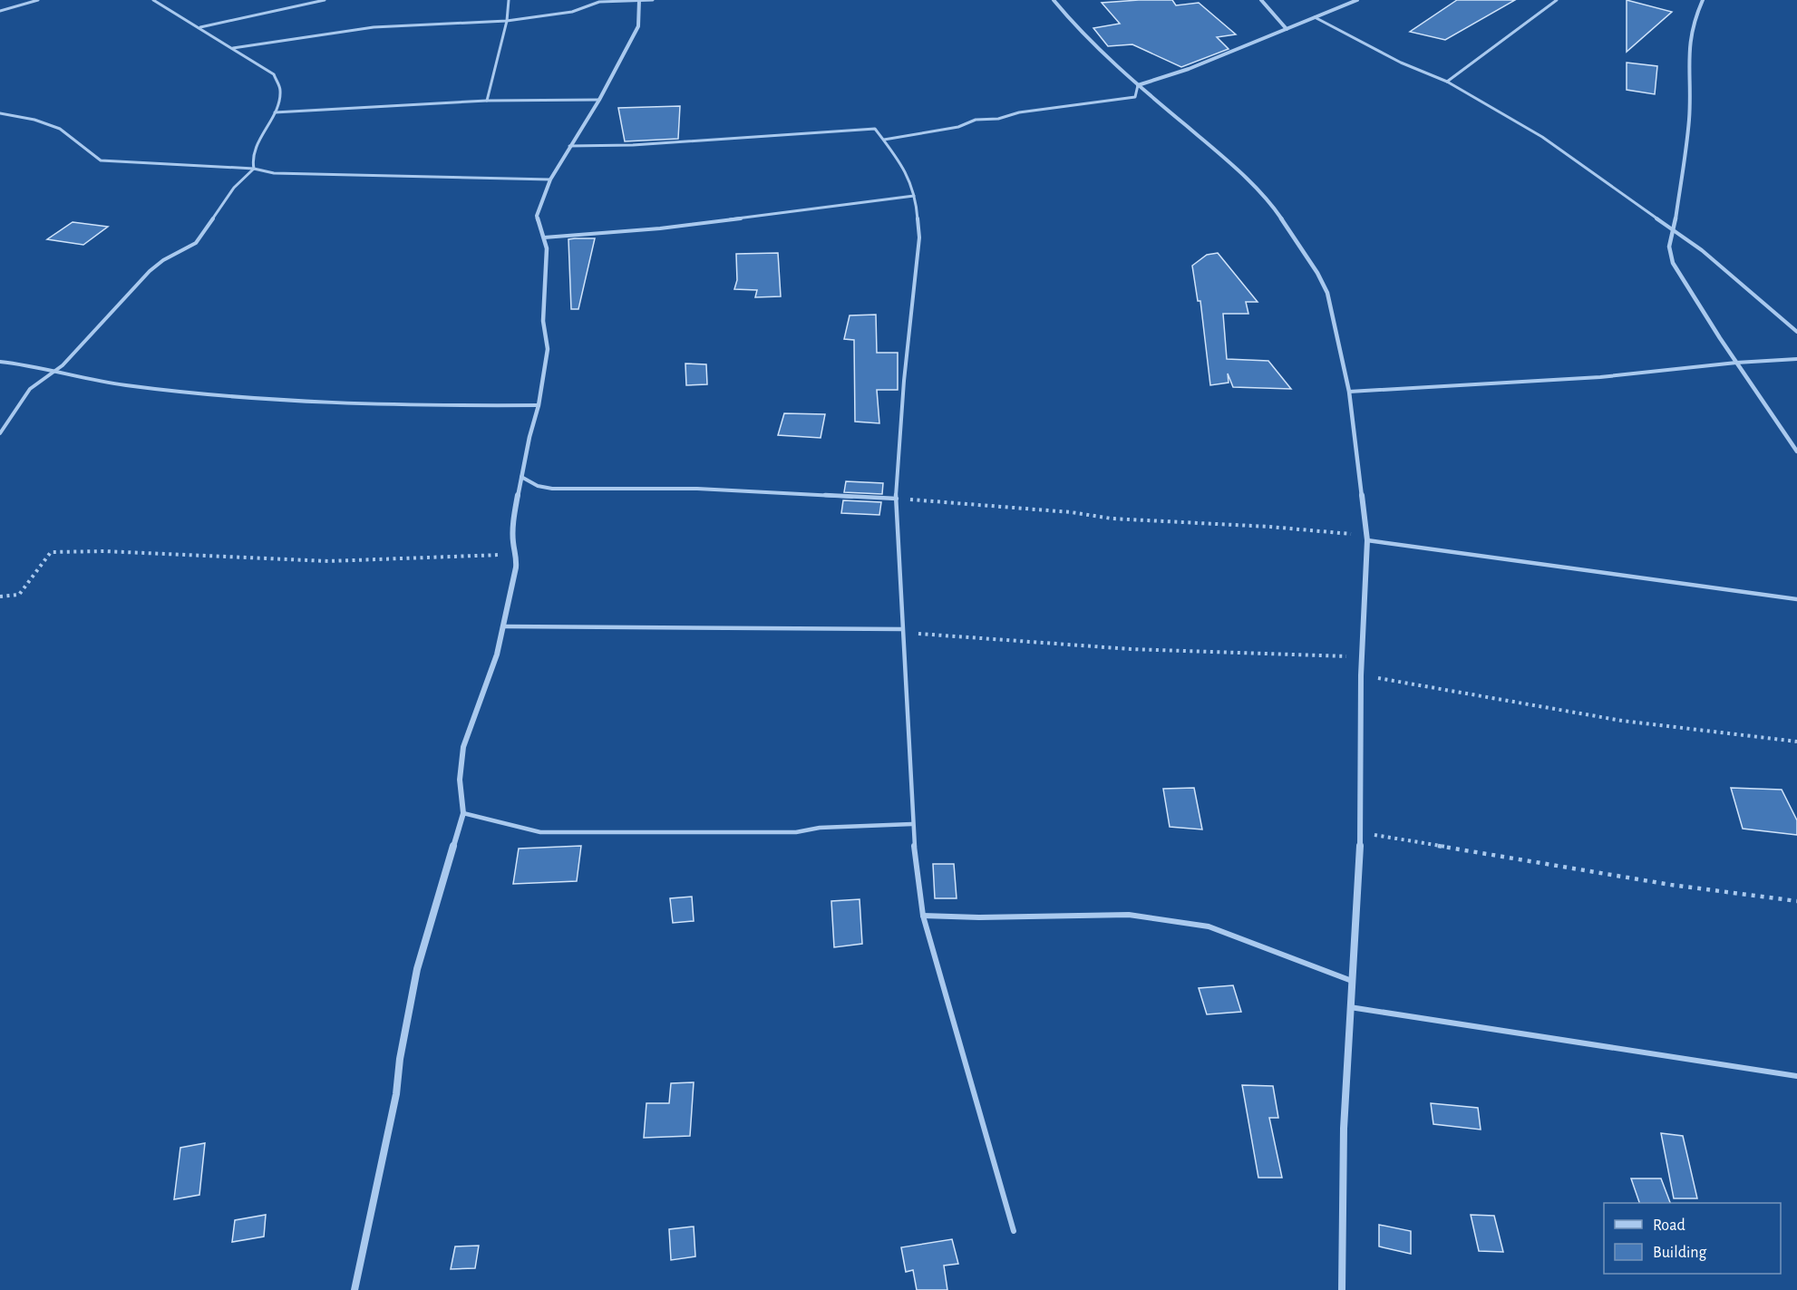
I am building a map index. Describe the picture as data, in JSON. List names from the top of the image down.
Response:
{
  "legend": ["Road", "Building"]
}
